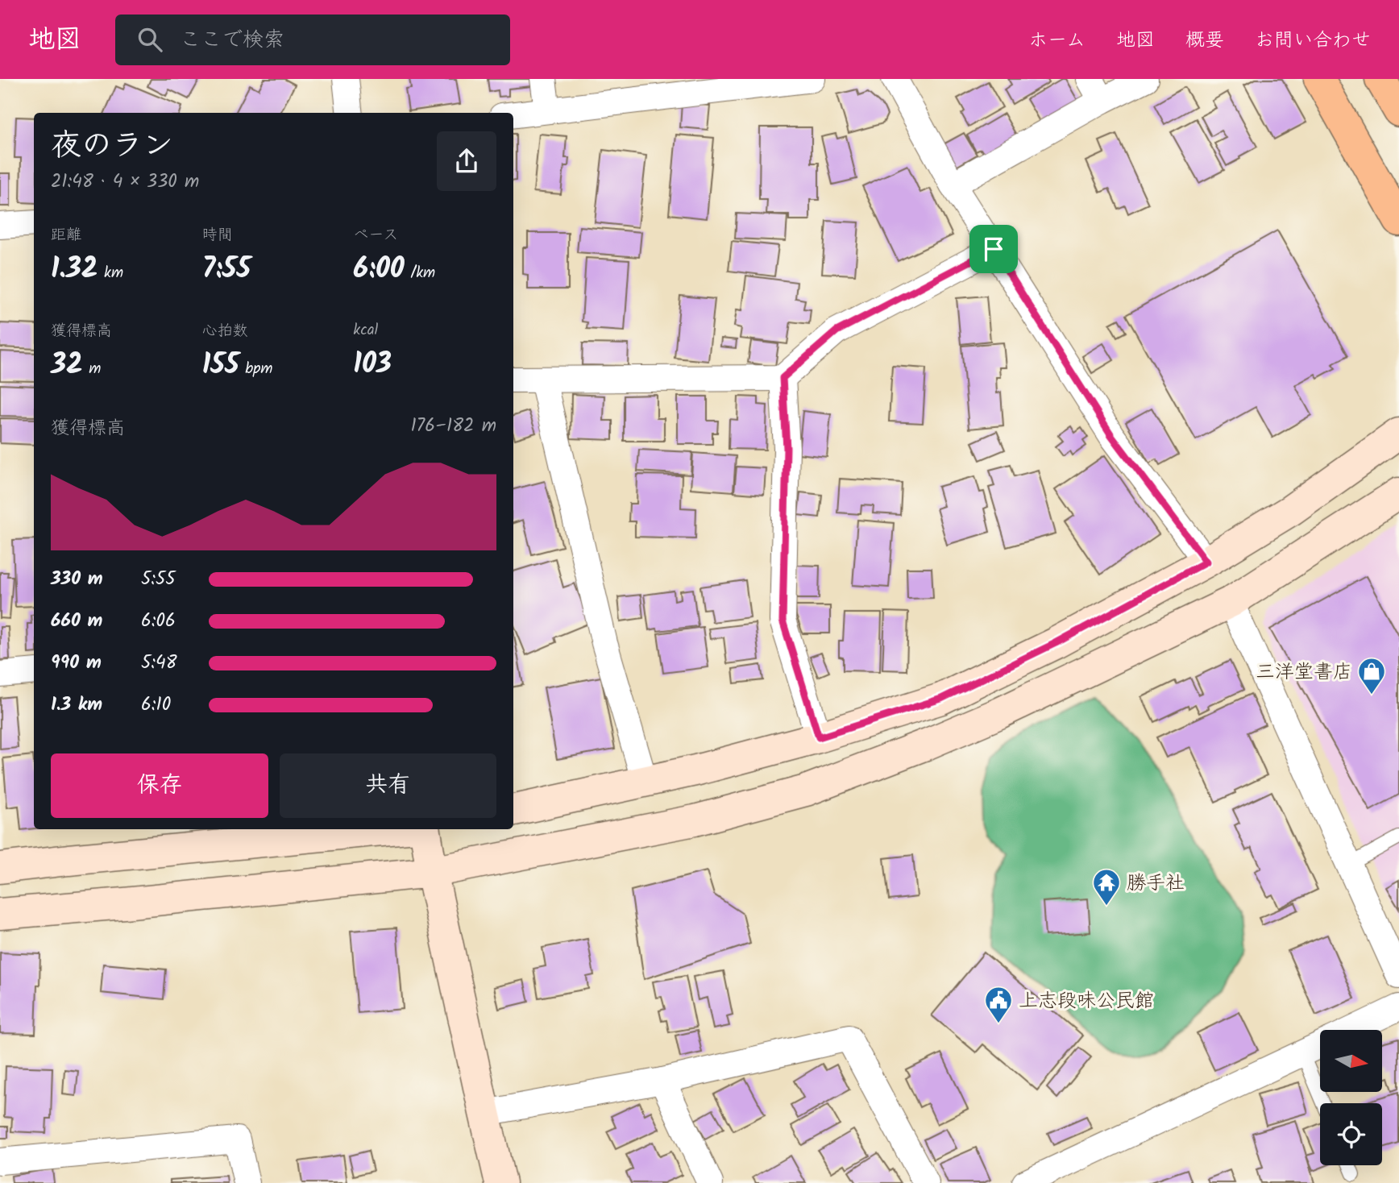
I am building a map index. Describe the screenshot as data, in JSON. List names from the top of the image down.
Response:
{
  "places": {
    "shop": ["三洋堂書店"],
    "temple": ["勝手社"],
    "public building": ["上志段味公民館"]
  },
  "north": "right",
  "page": {
    "header": "地図",
    "search": "ここで検索",
    "nav": [
      "ホーム",
      "地図",
      "概要",
      "お問い合わせ"
    ],
    "heading": ["夜のラン", "21:48 · 4 × 330 m"],
    "stats": [
      ["距離", "1.32 km"],
      ["時間", "7:55"],
      ["ペース", "6:00 /km"],
      ["獲得標高", "32 m"],
      ["心拍数", "155 bpm"],
      ["kcal", "103"]
    ],
    "chart": ["獲得標高", "176–182 m"],
    "list": [
      {
        "name": "330 m",
        "note": "5:55"
      },
      {
        "name": "660 m",
        "note": "6:06"
      },
      {
        "name": "990 m",
        "note": "5:48"
      },
      {
        "name": "1.3 km",
        "note": "6:10"
      }
    ],
    "buttons": ["保存", "共有"]
  }
}
